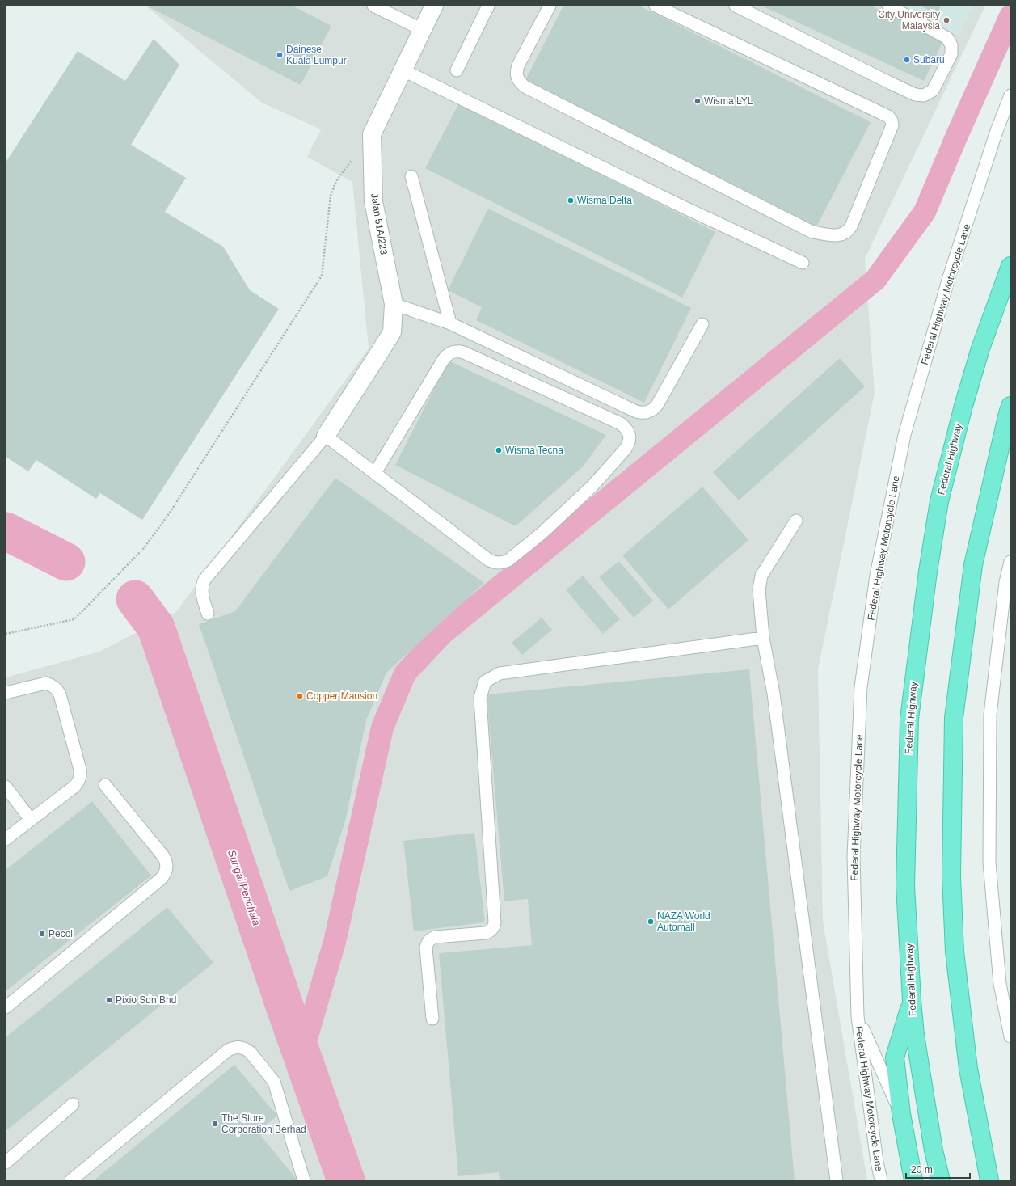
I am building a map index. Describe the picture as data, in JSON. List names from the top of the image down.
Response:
{
  "streets": {
    "highway": ["Federal Highway"],
    "street": ["Jalan 51A/223"],
    "lane": ["Federal Highway Motorcycle Lane"]
  },
  "water": ["Sungai Penchala"],
  "places": [
    "City University Malaysia",
    "Dainese Kuala Lumpur",
    "Subaru",
    "Wisma LYL",
    "Wisma Delta",
    "Wisma Tecna",
    "Copper Mansion",
    "NAZA World Automall",
    "Pecol",
    "Pixio Sdn Bhd",
    "The Store Corporation Berhad"
  ],
  "scale_bar": "20 m"
}
